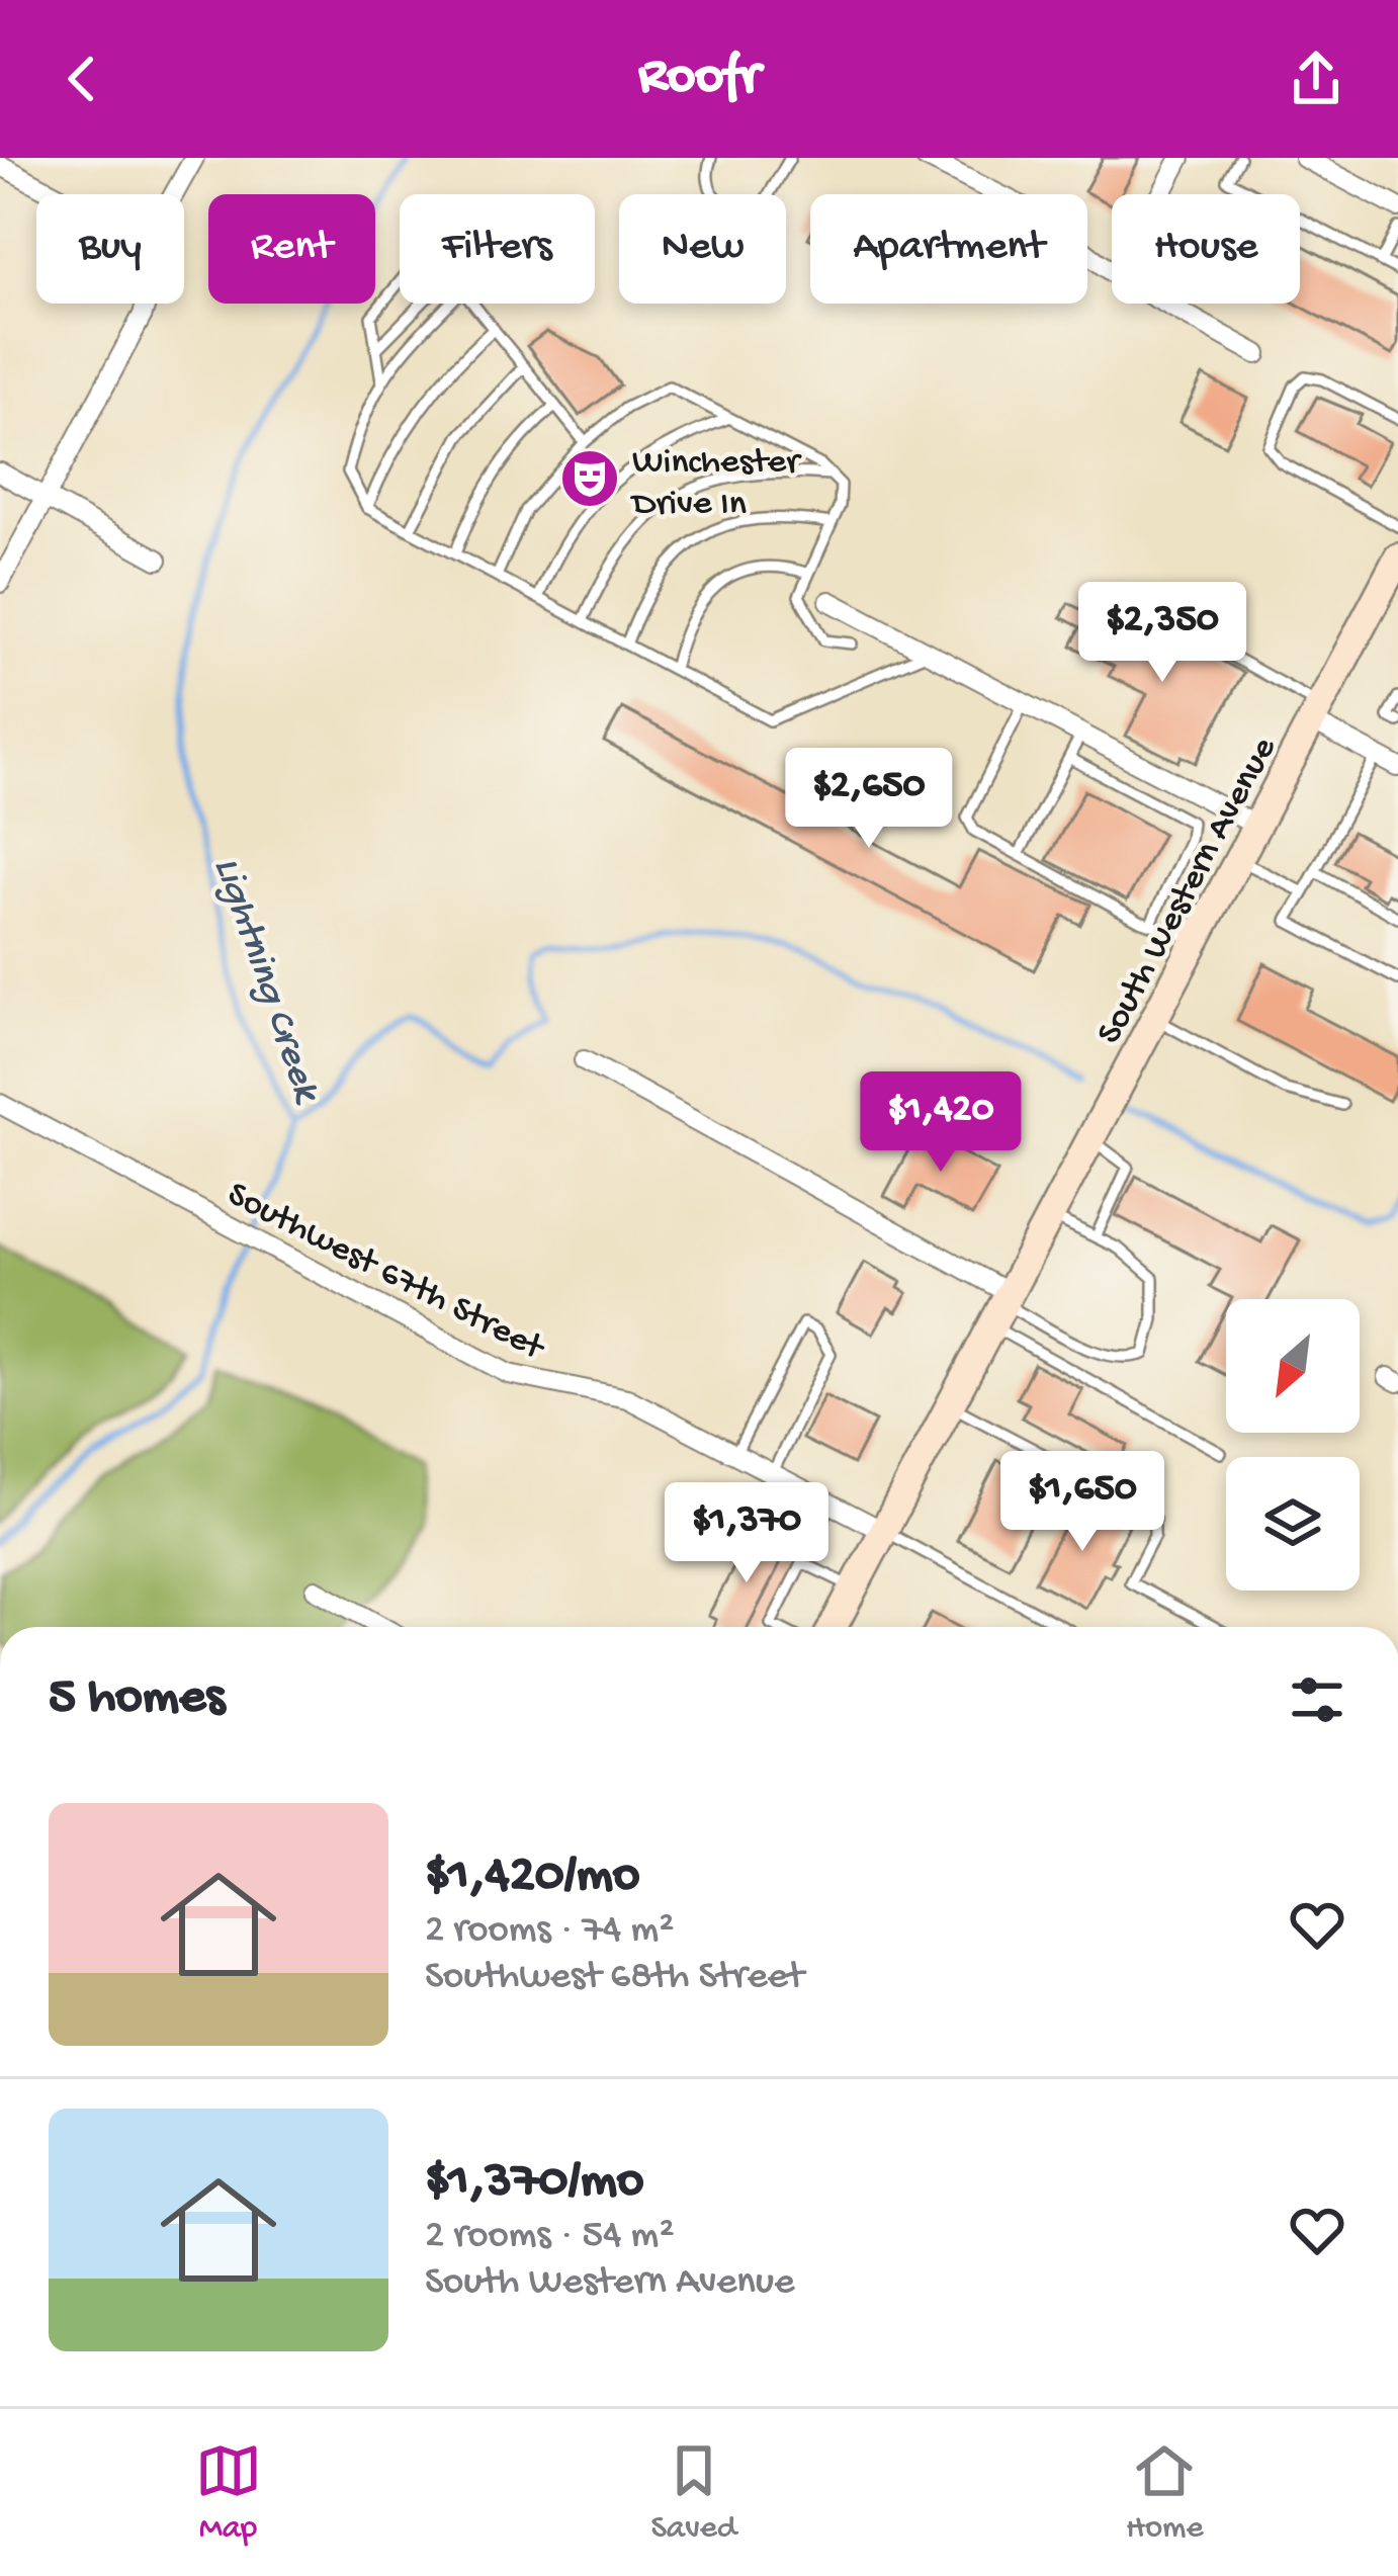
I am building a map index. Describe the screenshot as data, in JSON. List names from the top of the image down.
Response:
{
  "streets": {
    "main road": ["South Western Avenue"],
    "street": ["Southwest 67th Street"]
  },
  "crossings": [
    ["South Western Avenue", "Southwest 67th Street"]
  ],
  "water": ["Lightning Creek"],
  "places": {
    "theatre": ["Winchester Drive In"]
  },
  "north": "bottom left",
  "page": {
    "header": "Roofr",
    "chip": [
      "Buy",
      "Rent",
      "Filters",
      "New",
      "Apartment",
      "House"
    ],
    "price": [
      "$2,350",
      "$2,650",
      "$1,420",
      "$1,650",
      "$1,370"
    ],
    "heading": "5 homes",
    "list": [
      {
        "name": "$1,420/mo",
        "note": "2 rooms · 74 m² · Southwest 68th Street"
      },
      {
        "name": "$1,370/mo",
        "note": "2 rooms · 54 m² · South Western Avenue"
      }
    ],
    "tabs": ["Map", "Saved", "Home"]
  }
}
